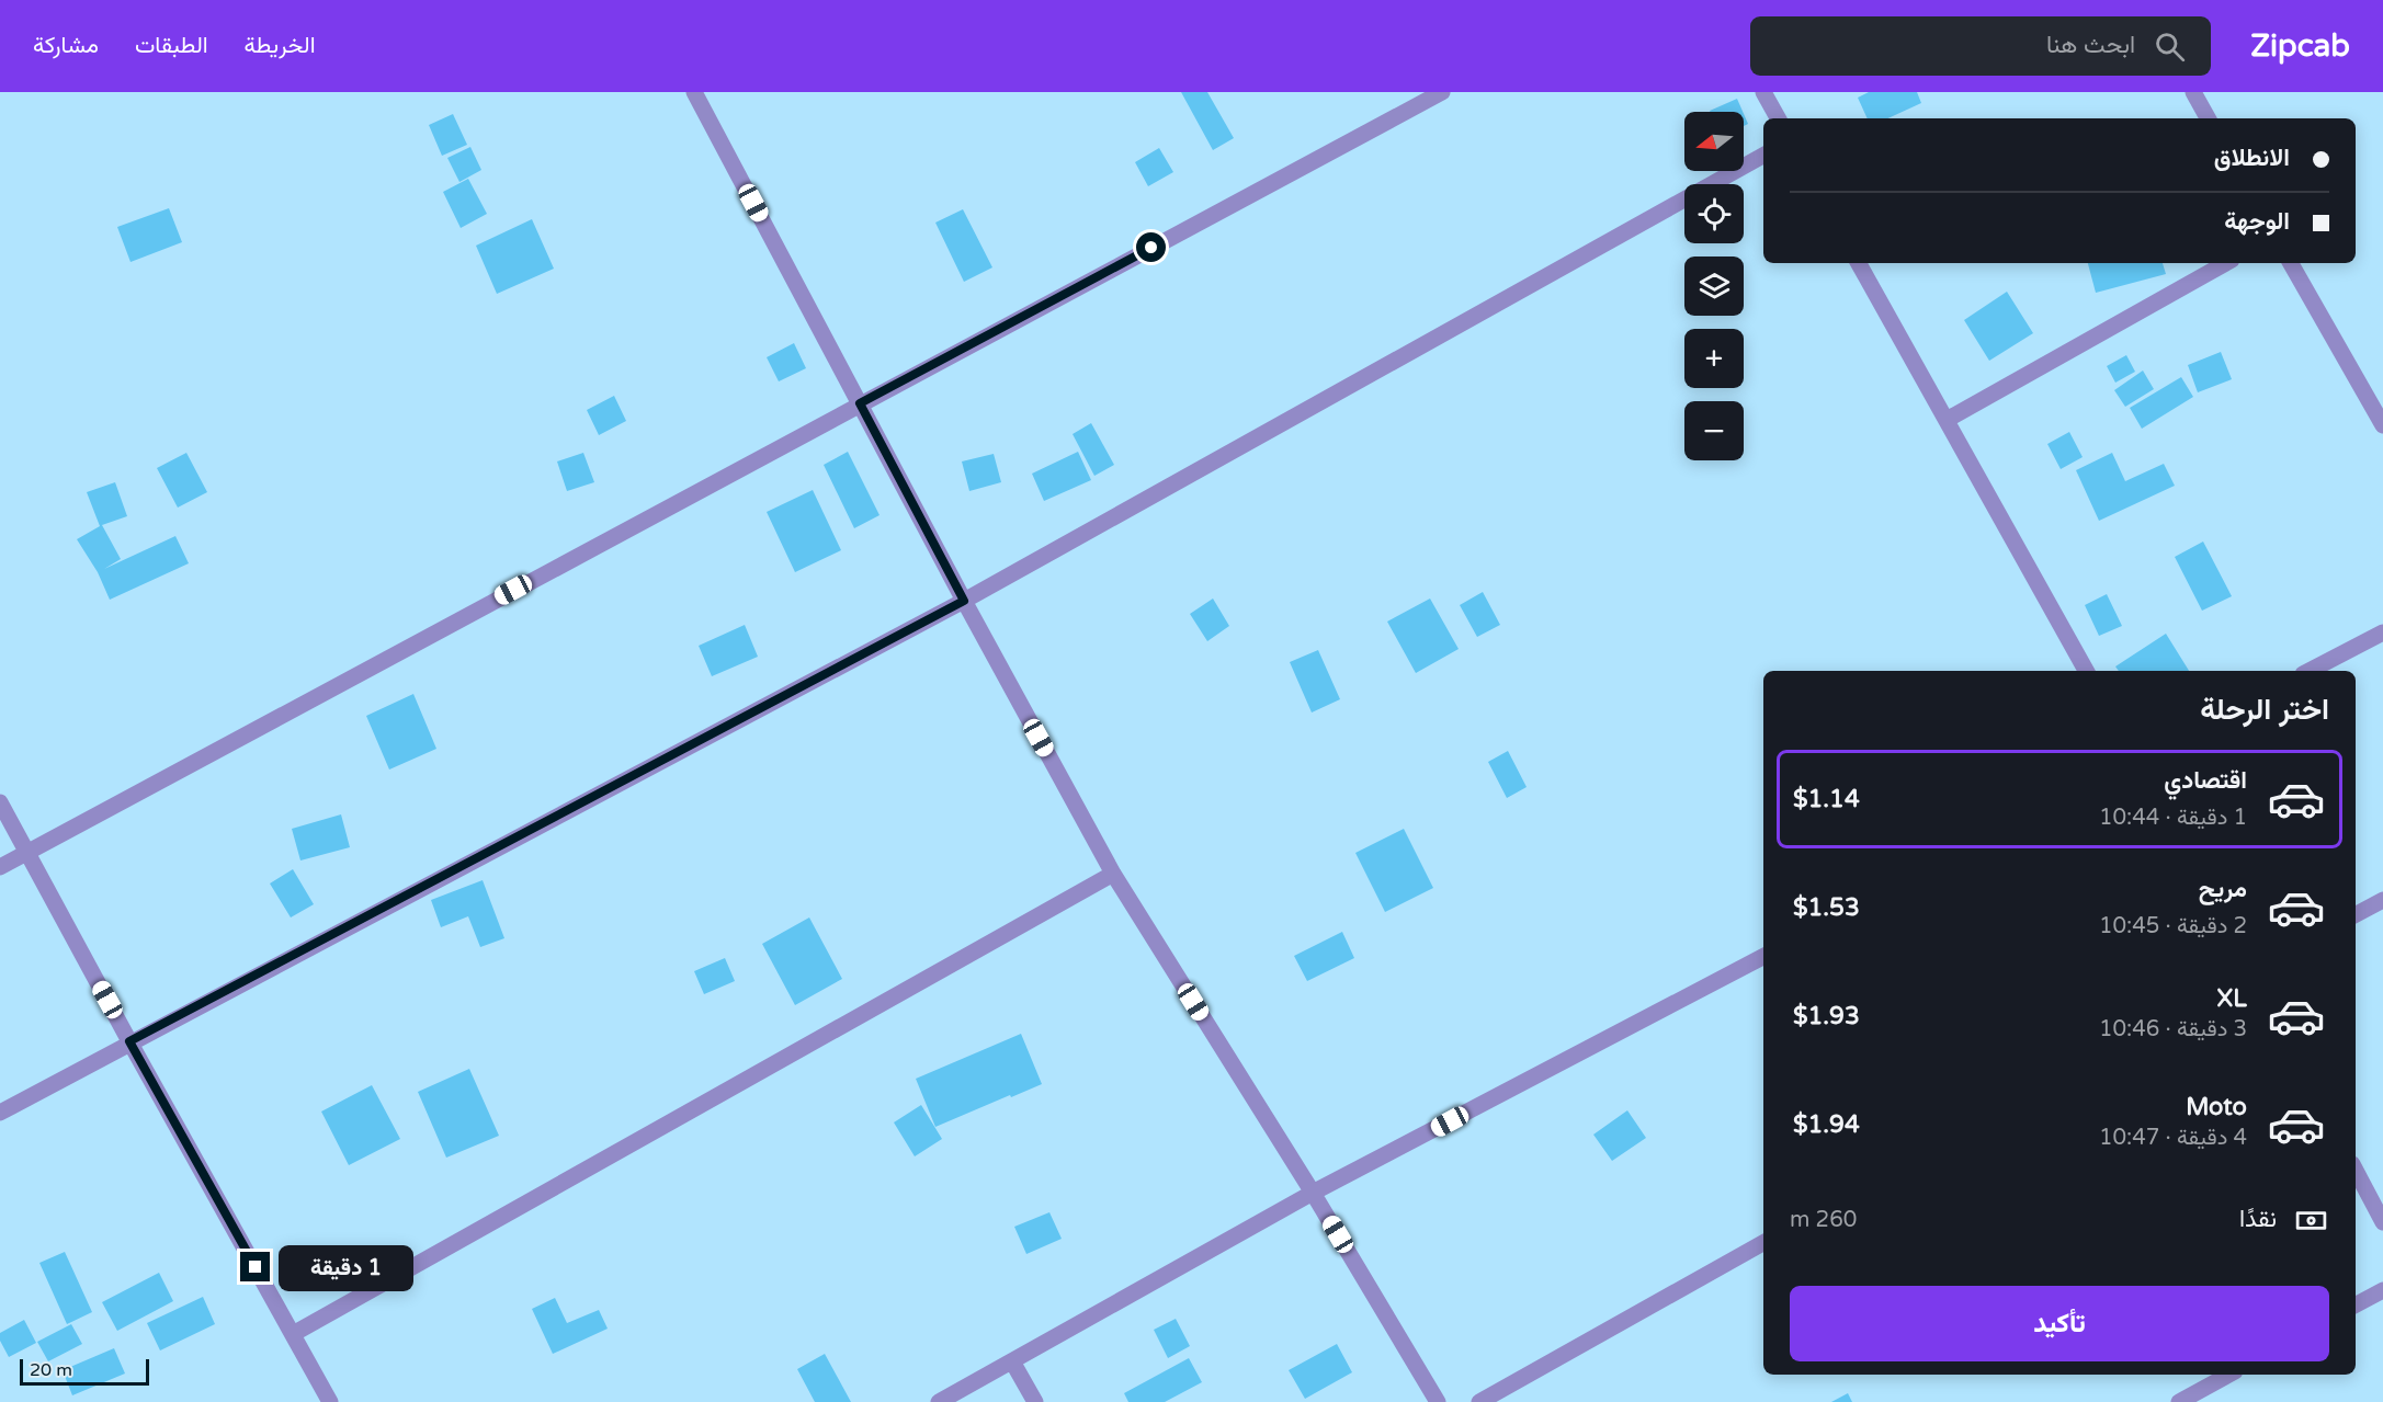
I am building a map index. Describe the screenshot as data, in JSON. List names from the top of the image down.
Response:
{
  "scale_bar": "20 m",
  "north": "left",
  "page": {
    "header": "Zipcab",
    "search": "ابحث هنا",
    "nav": ["الخريطة", "الطبقات", "مشاركة"],
    "map_buttons": ["+", "−"],
    "banner": ["الانطلاق", "الوجهة"],
    "heading": "اختر الرحلة",
    "list": [
      {
        "name": "اقتصادي",
        "note": "1 دقيقة · 10:44",
        "value": "$1.14"
      },
      {
        "name": "مريح",
        "note": "2 دقيقة · 10:45",
        "value": "$1.53"
      },
      {
        "name": "XL",
        "note": "3 دقيقة · 10:46",
        "value": "$1.93"
      },
      {
        "name": "Moto",
        "note": "4 دقيقة · 10:47",
        "value": "$1.94"
      }
    ],
    "pay": ["نقدًا", "260 m"],
    "bubble": "1 دقيقة",
    "buttons": "تأكيد",
    "scale": "20 m"
  }
}
